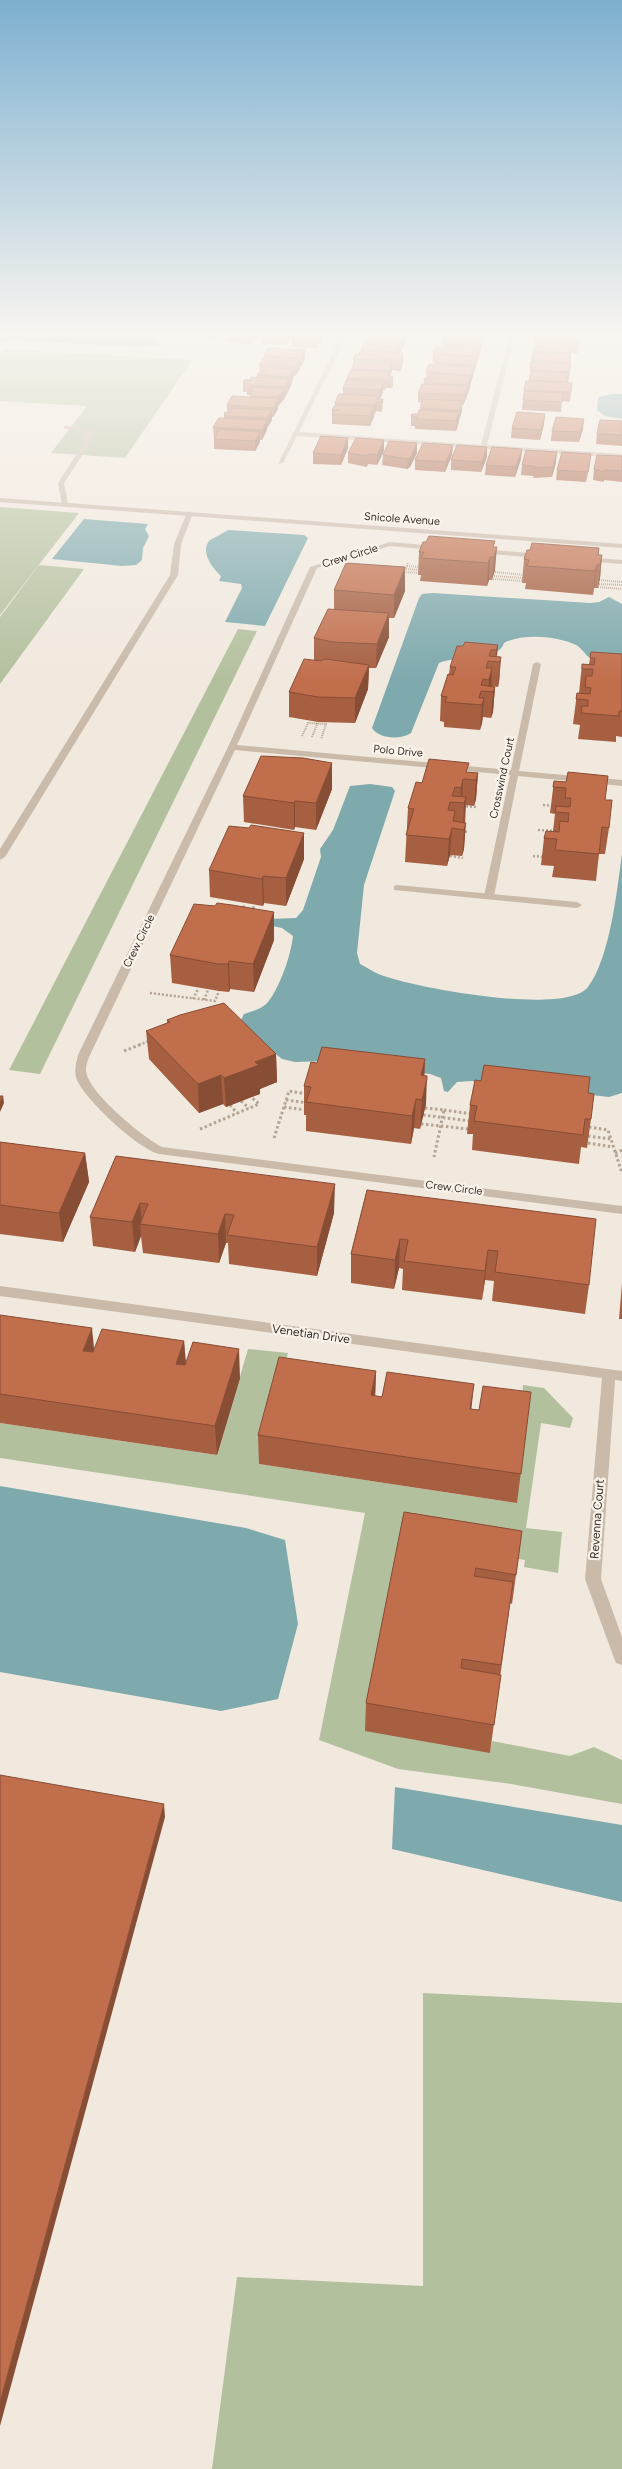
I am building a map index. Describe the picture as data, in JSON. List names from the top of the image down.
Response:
{
  "streets": {
    "street": [
      "Snicole Avenue",
      "Crew Circle",
      "Polo Drive",
      "Crosswind Court",
      "Venetian Drive",
      "Revenna Court"
    ]
  },
  "crossings": [
    ["Crew Circle", "Polo Drive"],
    ["Polo Drive", "Crosswind Court"],
    ["Venetian Drive", "Revenna Court"]
  ]
}
